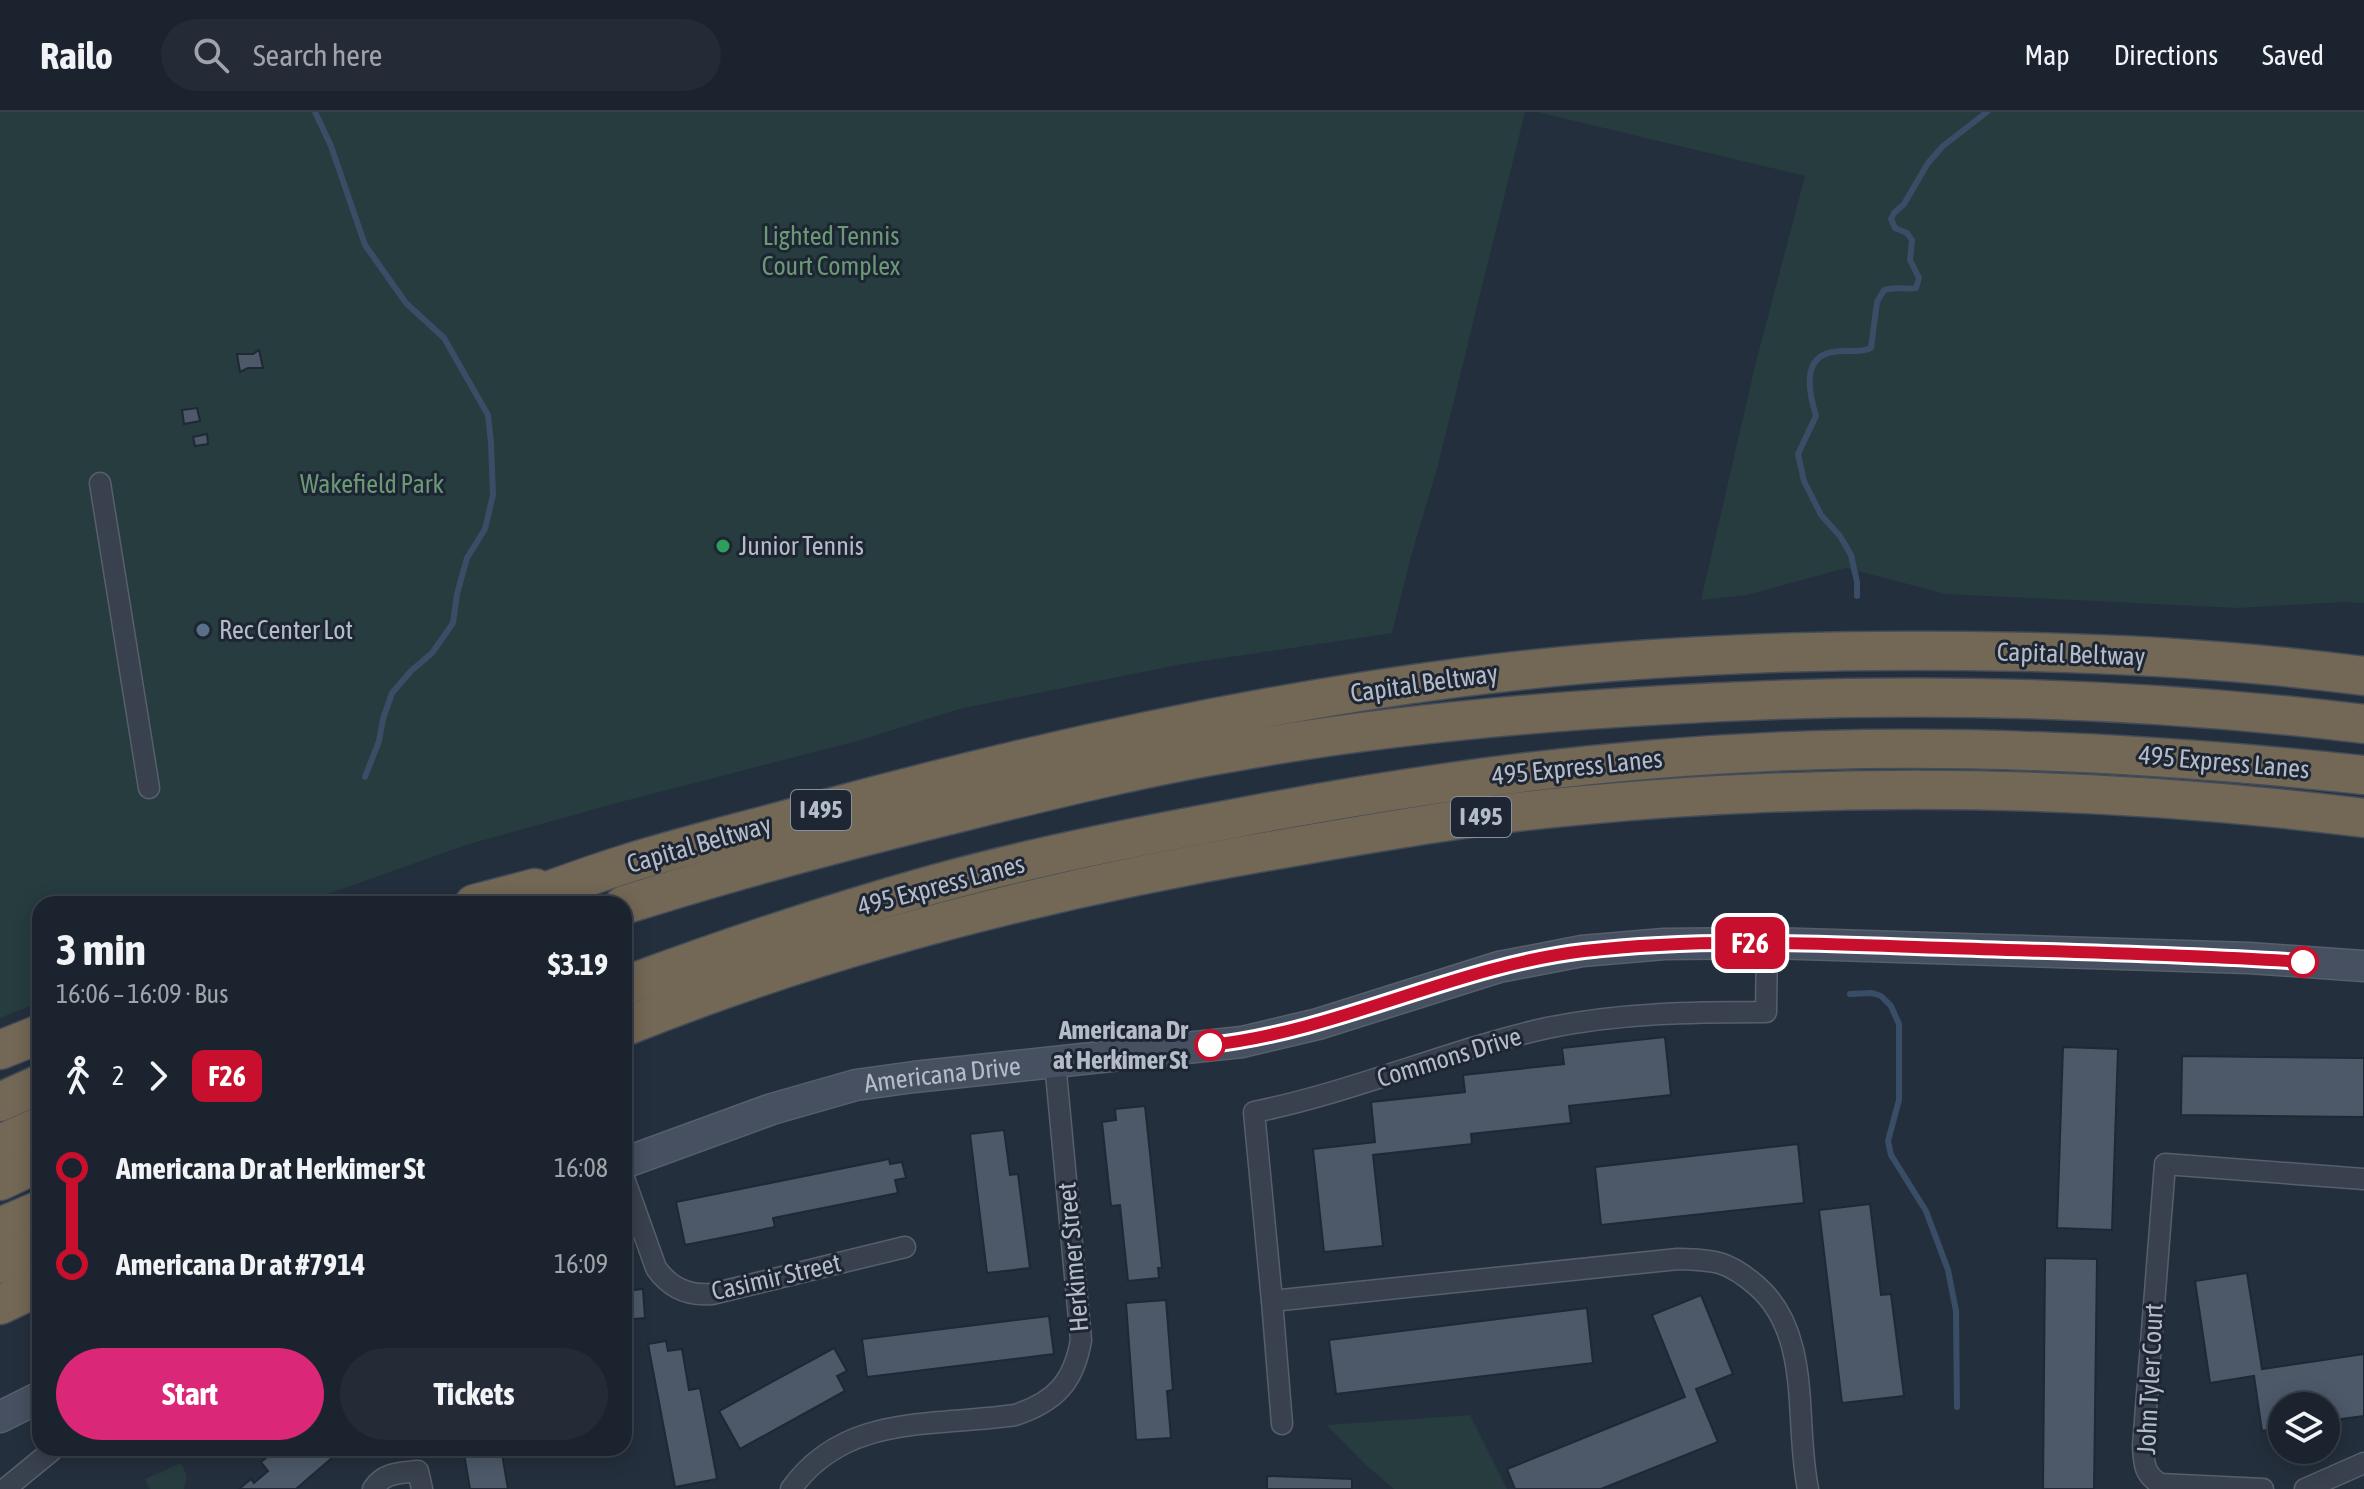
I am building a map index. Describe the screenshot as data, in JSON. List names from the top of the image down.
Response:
{
  "streets": {
    "highway": ["Capital Beltway", "495 Express Lanes", "I 495"],
    "street": [
      "Commons Drive",
      "Americana Drive",
      "Herkimer Street",
      "Casimir Street",
      "John Tyler Court"
    ]
  },
  "crossings": [
    ["Commons Drive", "Americana Drive"],
    ["Americana Drive", "Herkimer Street"]
  ],
  "parks": ["Lighted Tennis Court Complex", "Wakefield Park"],
  "places": ["Junior Tennis", "Rec Center Lot", "Americana Dr at Herkimer St"],
  "lines": ["bus line F26"],
  "page": {
    "header": "Railo",
    "search": "Search here",
    "nav": ["Map", "Directions", "Saved"],
    "on_map": "F26",
    "heading": ["3 min", "16:06 – 16:09 · Bus", "$3.19"],
    "legs": ["2", "F26"],
    "list": [
      {
        "name": "Americana Dr at Herkimer St",
        "value": "16:08"
      },
      {
        "name": "Americana Dr at #7914",
        "value": "16:09"
      }
    ],
    "buttons": ["Start", "Tickets"]
  }
}
